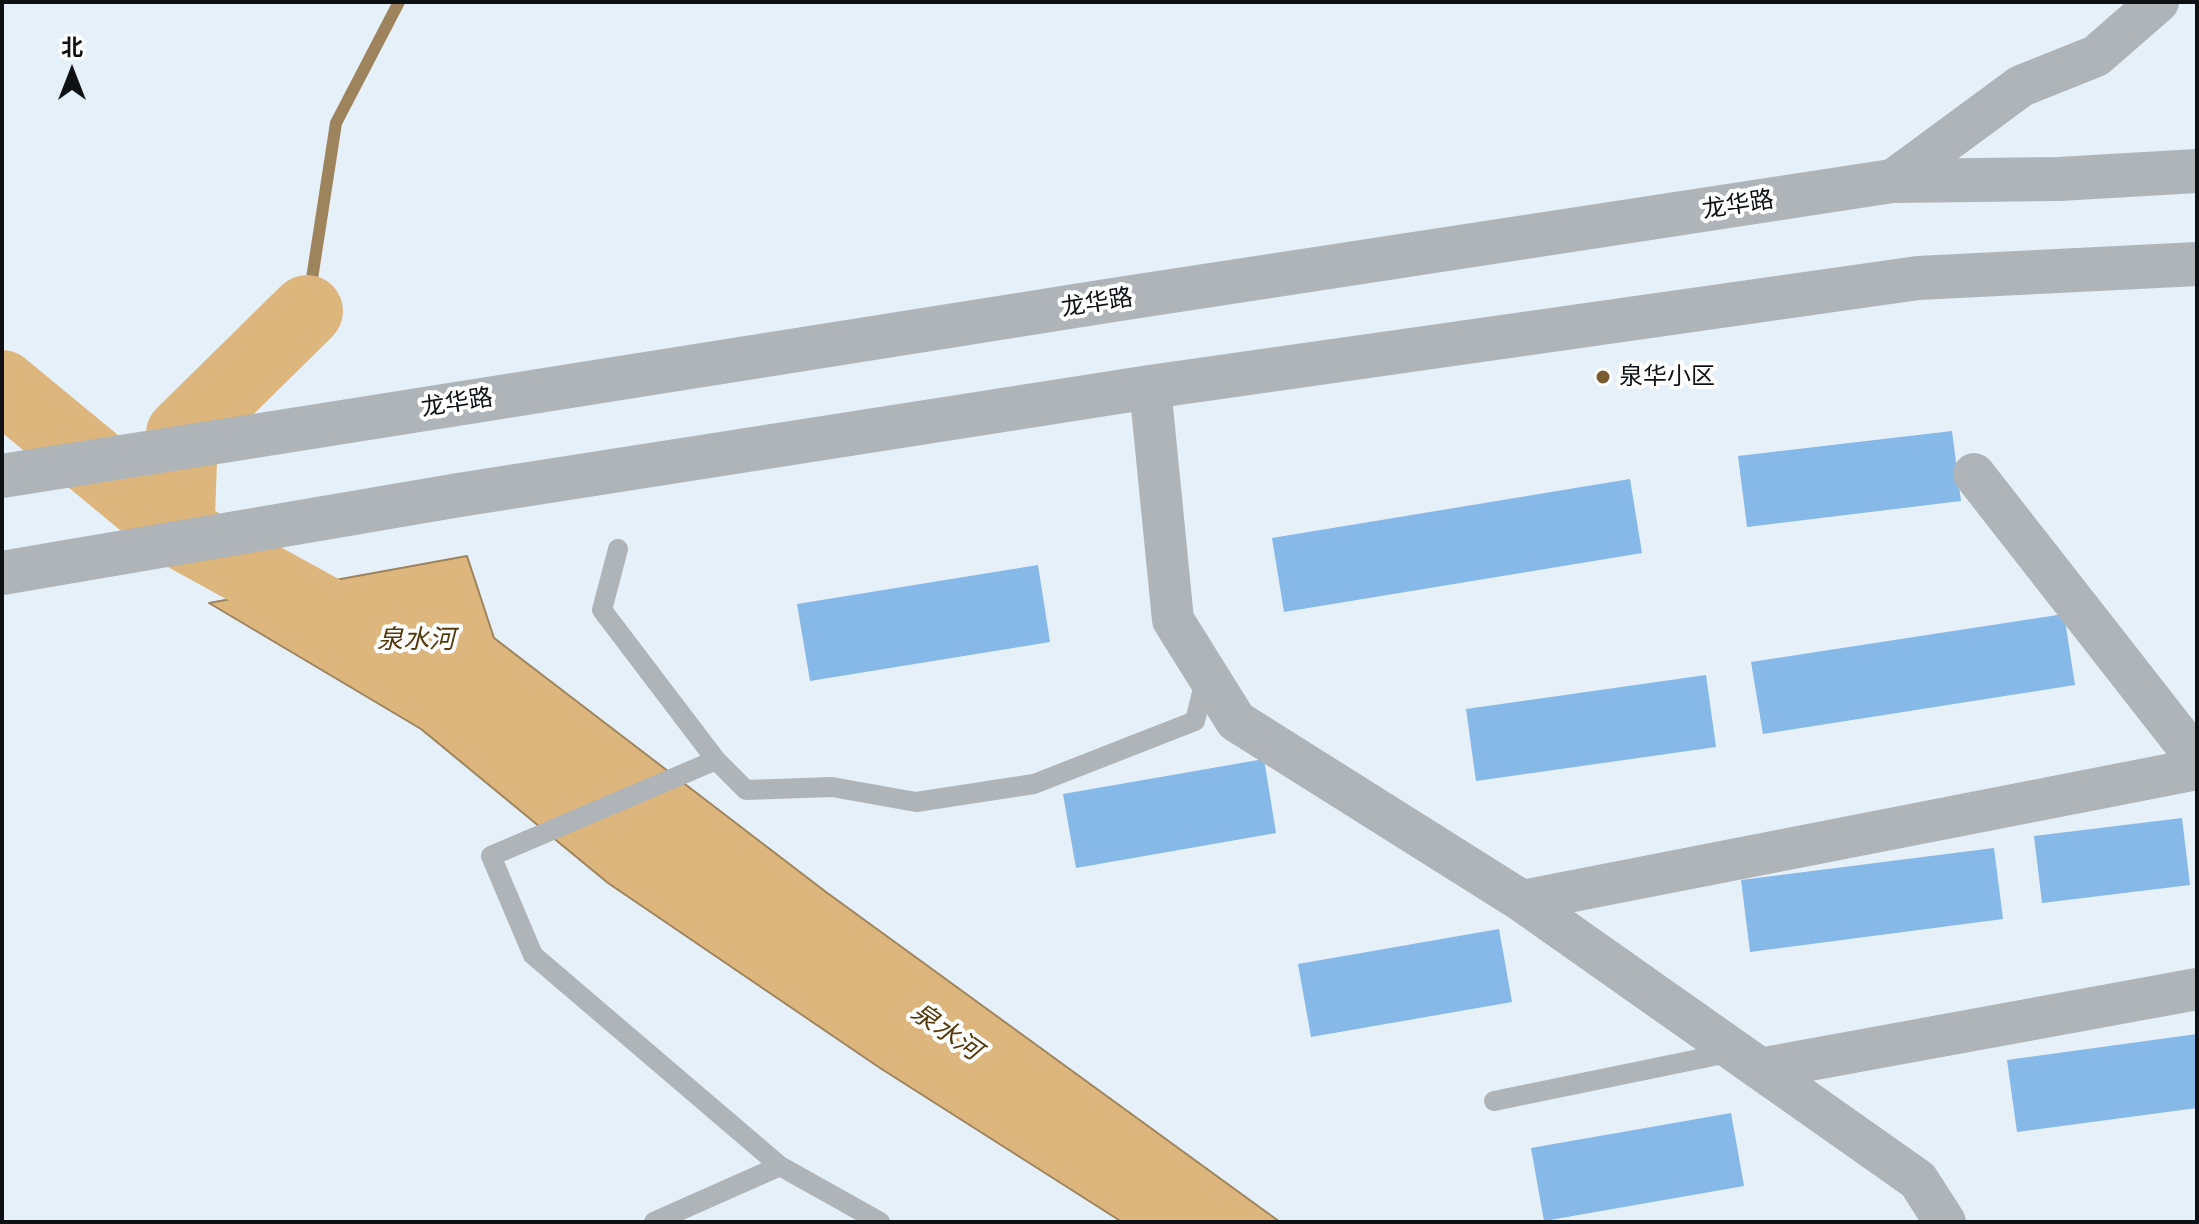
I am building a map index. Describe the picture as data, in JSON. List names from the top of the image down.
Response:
{
  "streets": {
    "street": ["龙华路"]
  },
  "water": ["泉水河"],
  "places": ["泉华小区"],
  "north": "top"
}
